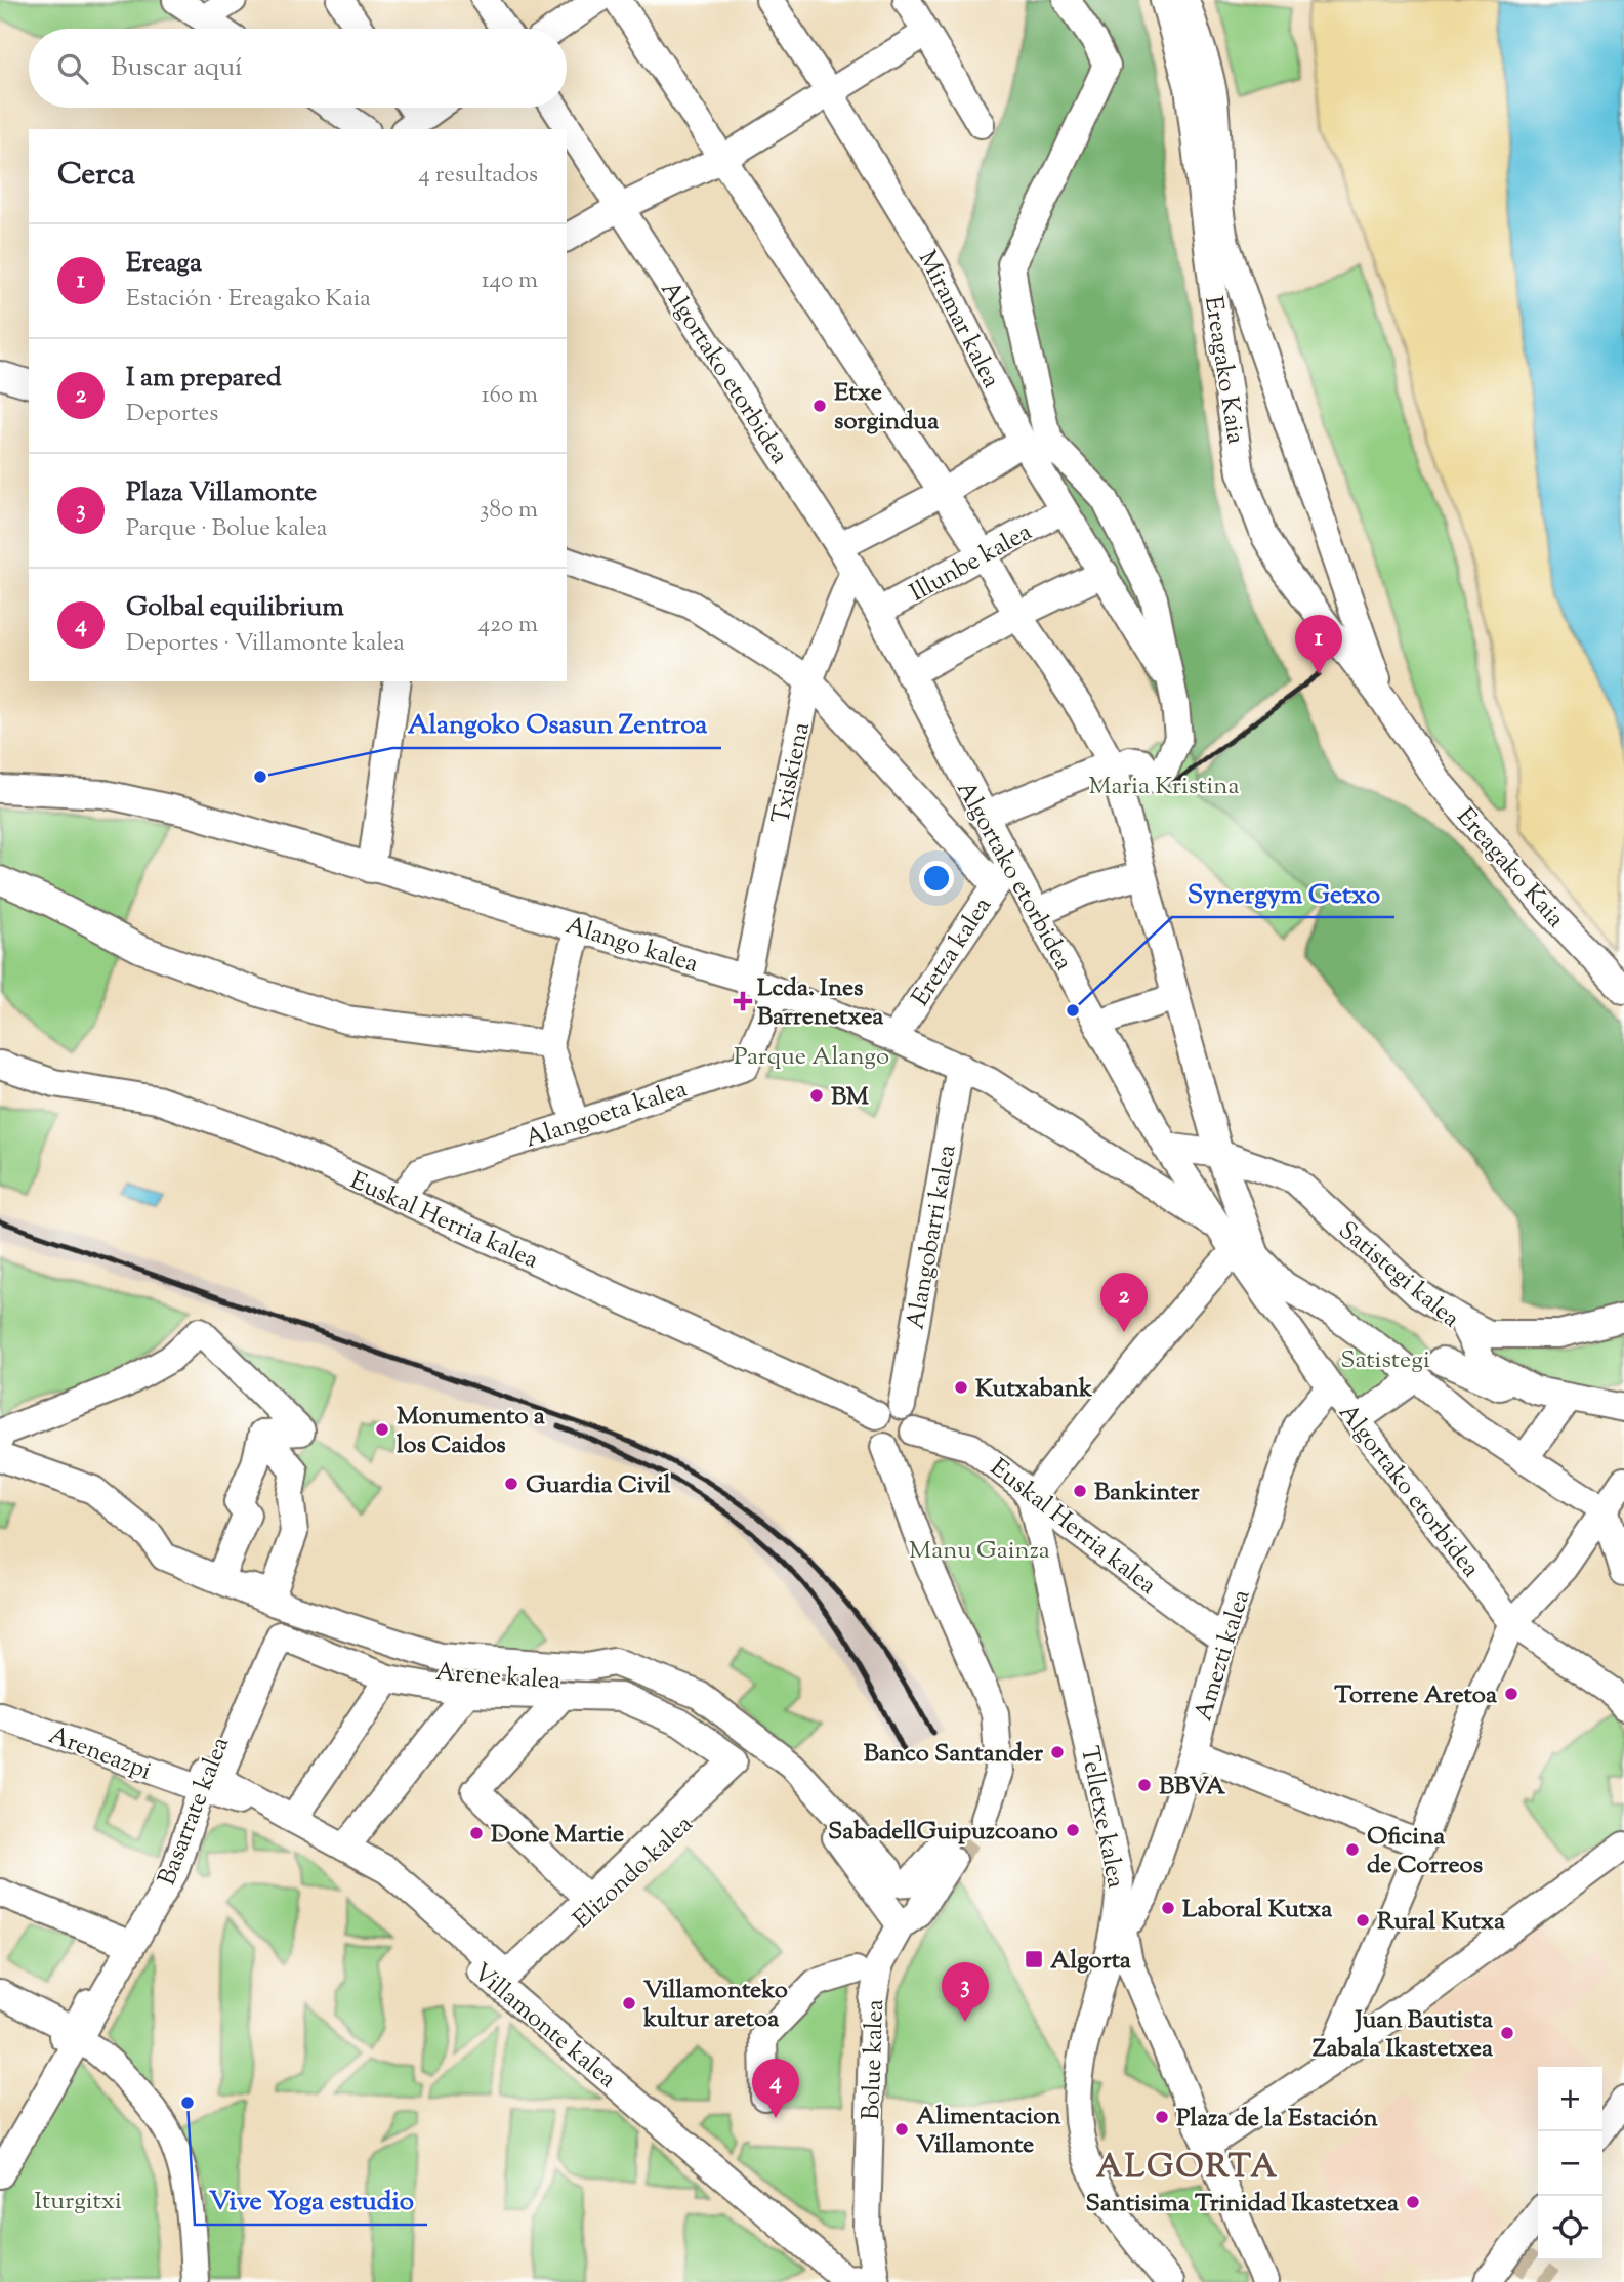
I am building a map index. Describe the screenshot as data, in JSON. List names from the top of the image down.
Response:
{
  "streets": {
    "street": [
      "Miramar kalea",
      "Ereagako Kaia",
      "Algortako etorbidea",
      "Illunbe kalea",
      "Txiskiena",
      "Alango kalea",
      "Eretza kalea",
      "Alangoeta kalea",
      "Euskal Herria kalea",
      "Alangobarri kalea",
      "Satistegi kalea",
      "Amezti kalea",
      "Arene kalea",
      "Areneazpi",
      "Basarrate kalea",
      "Telletxe kalea",
      "Elizondo kalea",
      "Villamonte kalea",
      "Bolue kalea"
    ]
  },
  "crossings": [
    ["Miramar kalea", "Illunbe kalea"],
    ["Algortako etorbidea", "Illunbe kalea"],
    ["Algortako etorbidea", "Txiskiena"],
    ["Algortako etorbidea", "Alango kalea"],
    ["Algortako etorbidea", "Eretza kalea"],
    ["Algortako etorbidea", "Satistegi kalea"],
    ["Algortako etorbidea", "Amezti kalea"],
    ["Txiskiena", "Alango kalea"],
    ["Alango kalea", "Eretza kalea"],
    ["Alango kalea", "Alangoeta kalea"],
    ["Alango kalea", "Alangobarri kalea"],
    ["Alangoeta kalea", "Euskal Herria kalea"],
    ["Euskal Herria kalea", "Alangobarri kalea"],
    ["Euskal Herria kalea", "Amezti kalea"],
    ["Euskal Herria kalea", "Telletxe kalea"],
    ["Amezti kalea", "Telletxe kalea"],
    ["Arene kalea", "Basarrate kalea"],
    ["Arene kalea", "Elizondo kalea"],
    ["Arene kalea", "Bolue kalea"],
    ["Areneazpi", "Basarrate kalea"],
    ["Areneazpi", "Villamonte kalea"],
    ["Basarrate kalea", "Villamonte kalea"],
    ["Elizondo kalea", "Villamonte kalea"],
    ["Villamonte kalea", "Bolue kalea"]
  ],
  "districts": ["ALGORTA"],
  "parks": [
    "Maria Kristina",
    "Parque Alango",
    "Satistegi",
    "Manu Gainza",
    "Iturgitxi"
  ],
  "places": {
    "other": [
      "Etxe sorgindua",
      "Alangoko Osasun Zentroa",
      "Synergym Getxo",
      "BM",
      "Kutxabank",
      "Monumento a los Caidos",
      "Guardia Civil",
      "Bankinter",
      "Torrene Aretoa",
      "Banco Santander",
      "BBVA",
      "SabadellGuipuzcoano",
      "Done Martie",
      "Oficina de Correos",
      "Laboral Kutxa",
      "Rural Kutxa",
      "Villamonteko kultur aretoa",
      "Juan Bautista Zabala Ikastetxea",
      "Vive Yoga estudio",
      "Plaza de la Estación",
      "Alimentacion Villamonte",
      "Santisima Trinidad Ikastetxea"
    ],
    "health": ["Lcda. Ines Barrenetxea"],
    "transit": ["Algorta"]
  },
  "page": {
    "search": "Buscar aquí",
    "heading": ["Cerca", "4 resultados"],
    "list": [
      {
        "mark": "1",
        "name": "Ereaga",
        "note": "Estación · Ereagako Kaia",
        "value": "140 m"
      },
      {
        "mark": "2",
        "name": "I am prepared",
        "note": "Deportes",
        "value": "160 m"
      },
      {
        "mark": "3",
        "name": "Plaza Villamonte",
        "note": "Parque · Bolue kalea",
        "value": "380 m"
      },
      {
        "mark": "4",
        "name": "Golbal equilibrium",
        "note": "Deportes · Villamonte kalea",
        "value": "420 m"
      }
    ],
    "pins": [
      "1",
      "2",
      "3",
      "4"
    ],
    "map_buttons": ["+", "−"]
  }
}
